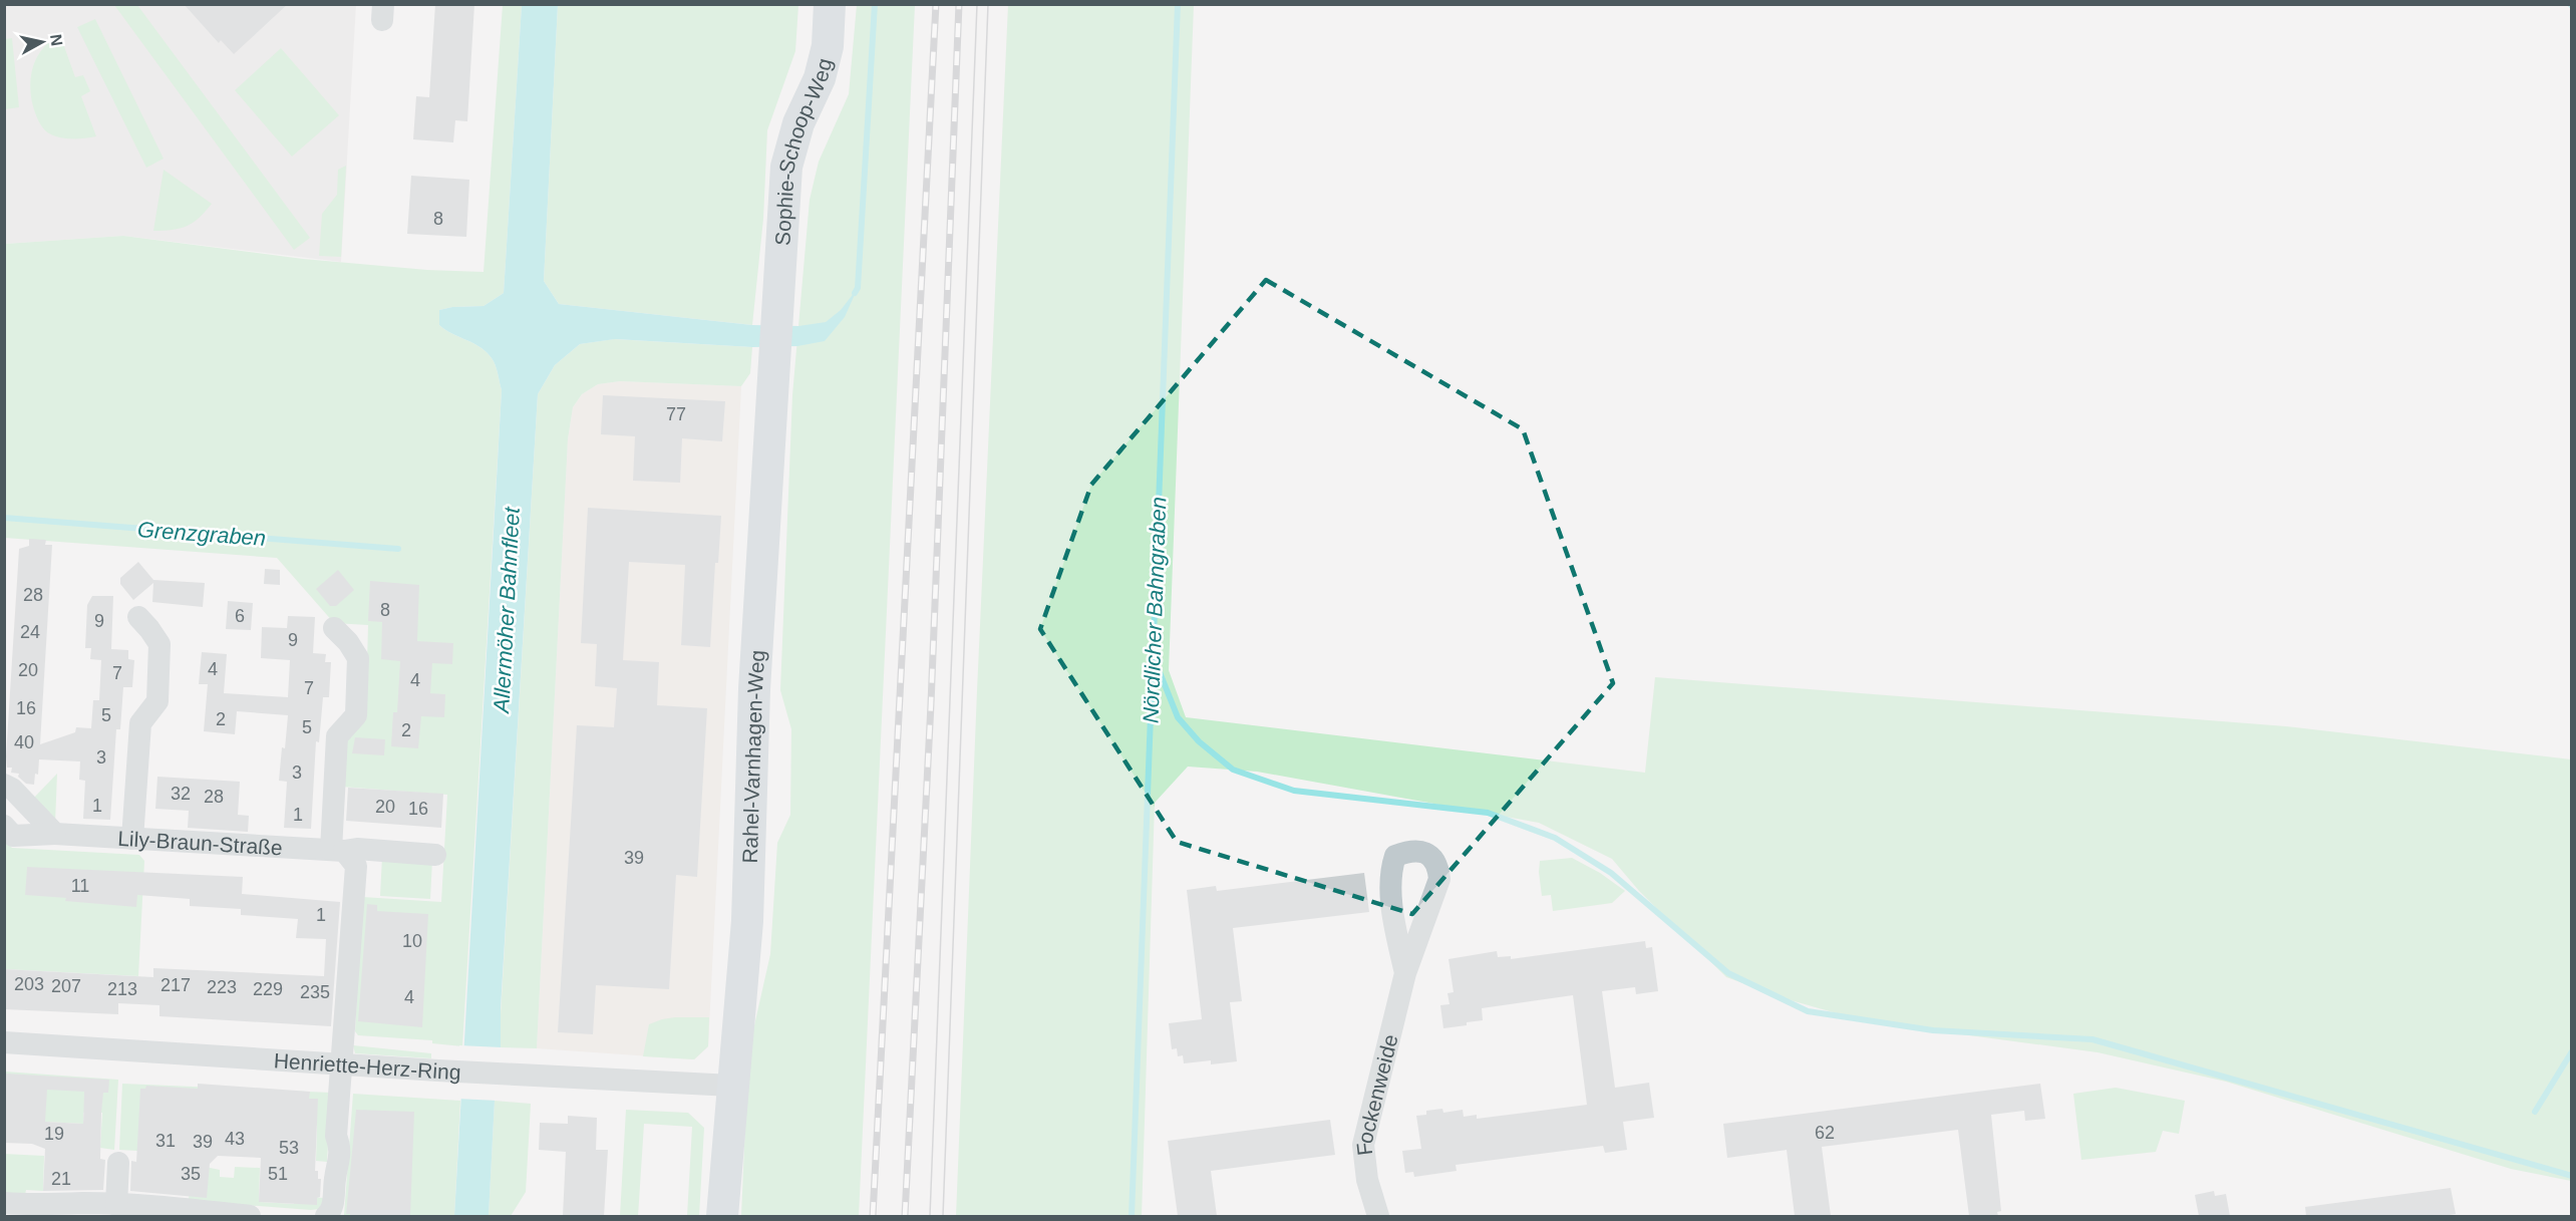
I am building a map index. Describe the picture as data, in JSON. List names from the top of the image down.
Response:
{
  "streets": {
    "street": [
      "Sophie-Schoop-Weg",
      "Rahel-Varnhagen-Weg",
      "Lily-Braun-Straße",
      "Henriette-Herz-Ring",
      "Fockenweide"
    ]
  },
  "crossings": [
    ["Sophie-Schoop-Weg", "Rahel-Varnhagen-Weg"],
    ["Rahel-Varnhagen-Weg", "Henriette-Herz-Ring"]
  ],
  "water": ["Grenzgraben", "Allermöher Bahnfleet", "Nördlicher Bahngraben"],
  "house_numbers": [
    "8",
    "77",
    "28",
    "8",
    "6",
    "9",
    "24",
    "9",
    "4",
    "20",
    "7",
    "4",
    "7",
    "16",
    "5",
    "2",
    "5",
    "2",
    "40",
    "3",
    "3",
    "32",
    "28",
    "1",
    "20",
    "16",
    "1",
    "39",
    "11",
    "1",
    "10",
    "203",
    "217",
    "207",
    "223",
    "213",
    "229",
    "235",
    "4",
    "62",
    "19",
    "43",
    "31",
    "39",
    "53",
    "35",
    "51",
    "21"
  ],
  "north": "right"
}
